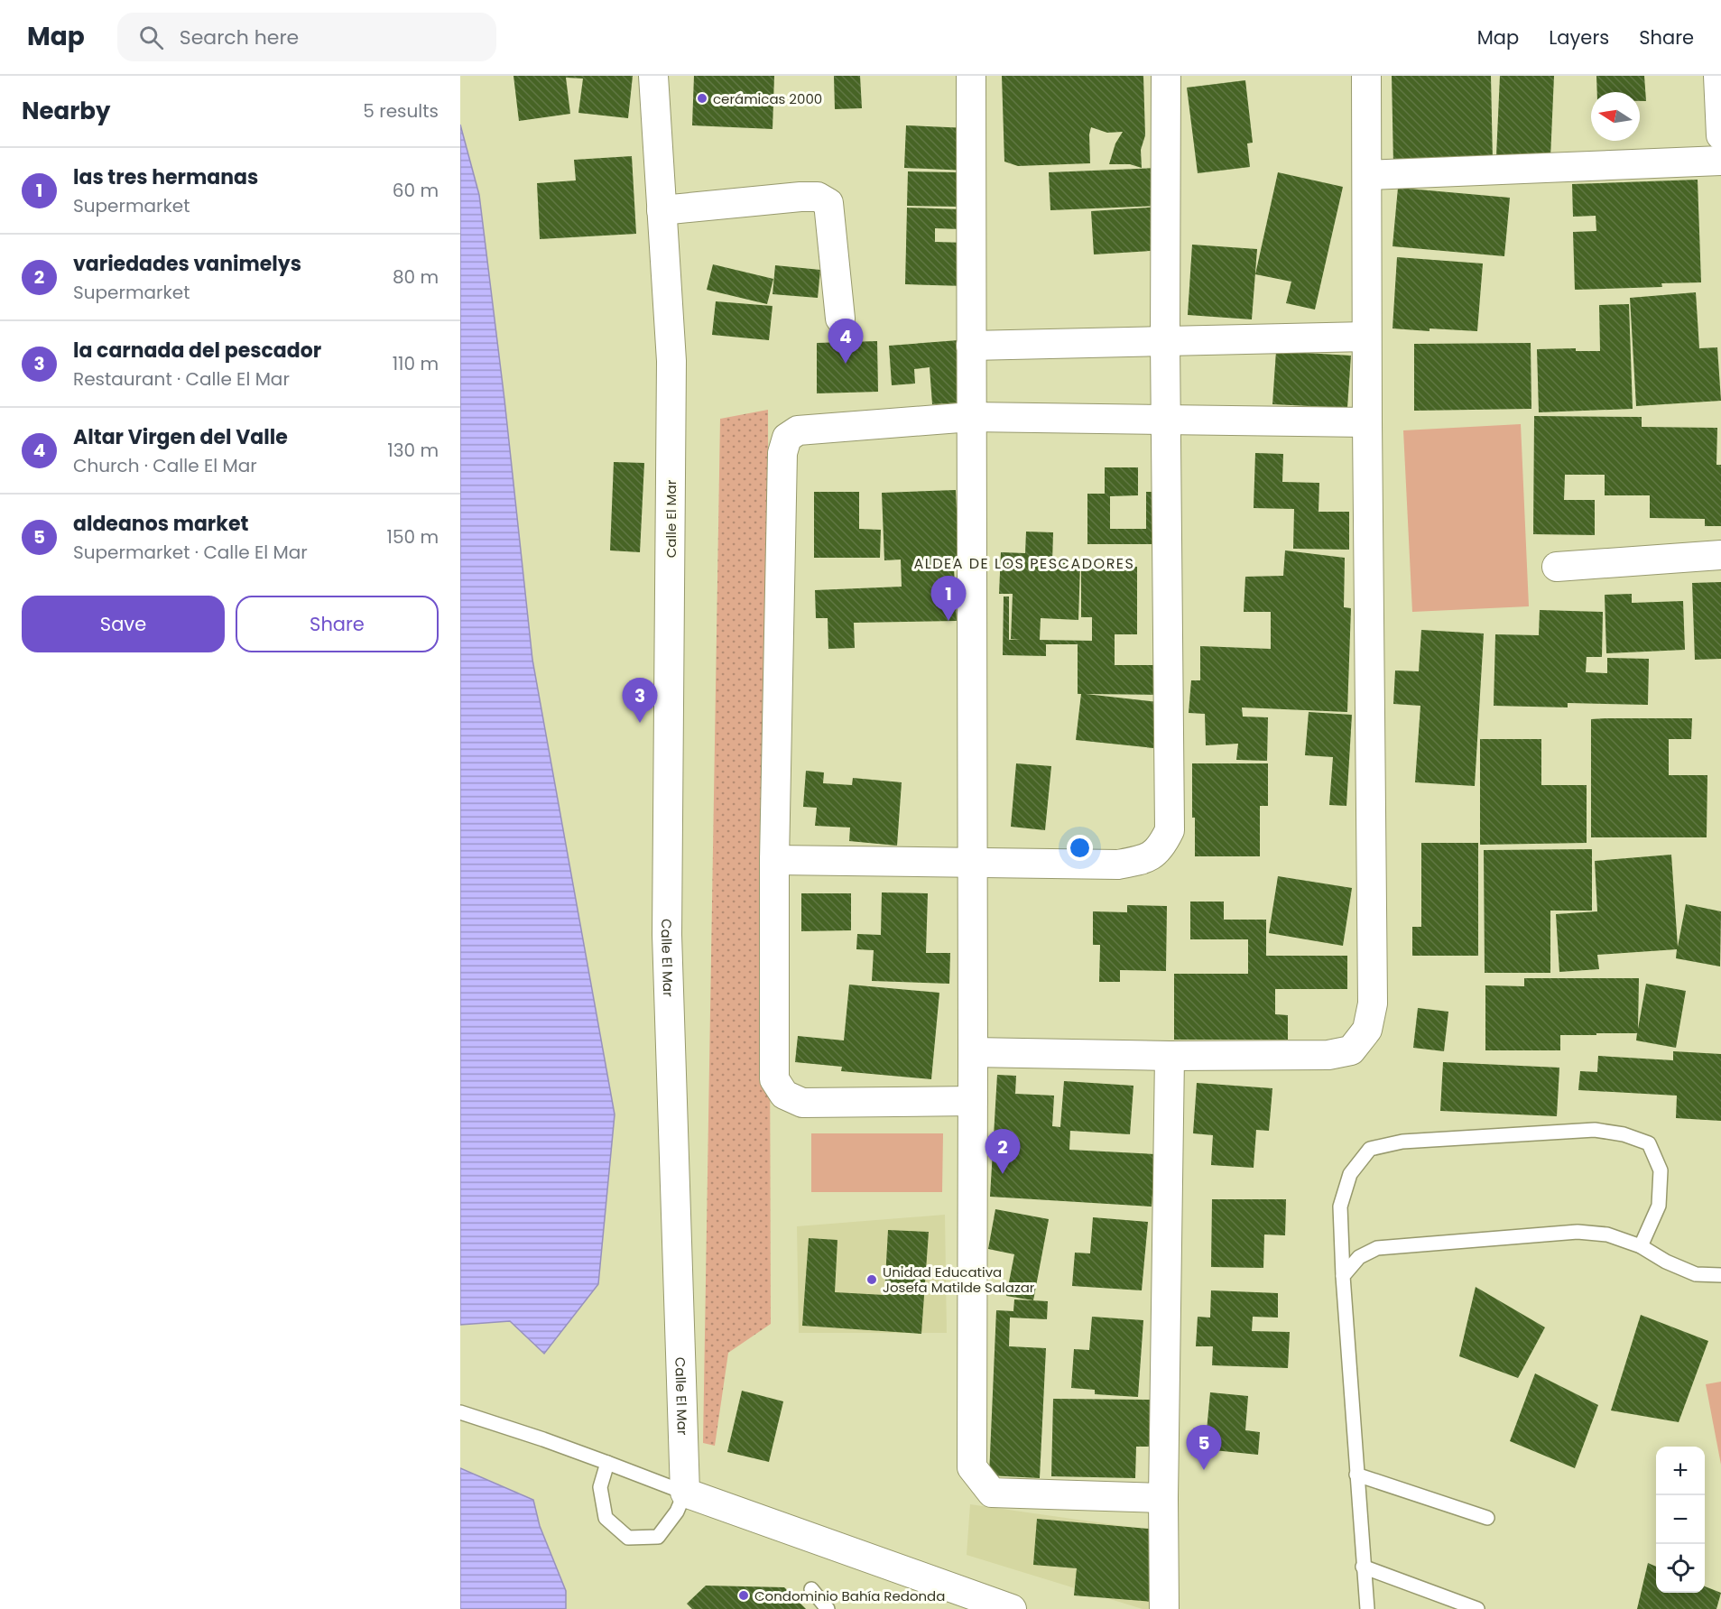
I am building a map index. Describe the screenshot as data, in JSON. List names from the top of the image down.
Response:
{
  "streets": {
    "street": ["Calle El Mar"]
  },
  "districts": ["ALDEA DE LOS PESCADORES"],
  "places": ["cerámicas 2000", "Unidad Educativa Josefa Matilde Salazar", "Condominio Bahía Redonda"],
  "north": "left",
  "page": {
    "header": "Map",
    "search": "Search here",
    "nav": ["Map", "Layers", "Share"],
    "heading": ["Nearby", "5 results"],
    "list": [
      {
        "mark": "1",
        "name": "las tres hermanas",
        "note": "Supermarket",
        "value": "60 m"
      },
      {
        "mark": "2",
        "name": "variedades vanimelys",
        "note": "Supermarket",
        "value": "80 m"
      },
      {
        "mark": "3",
        "name": "la carnada del pescador",
        "note": "Restaurant · Calle El Mar",
        "value": "110 m"
      },
      {
        "mark": "4",
        "name": "Altar Virgen del Valle",
        "note": "Church · Calle El Mar",
        "value": "130 m"
      },
      {
        "mark": "5",
        "name": "aldeanos market",
        "note": "Supermarket · Calle El Mar",
        "value": "150 m"
      }
    ],
    "pins": [
      "4",
      "1",
      "3",
      "2",
      "5"
    ],
    "buttons": ["Save", "Share"],
    "map_buttons": ["+", "−"]
  }
}
